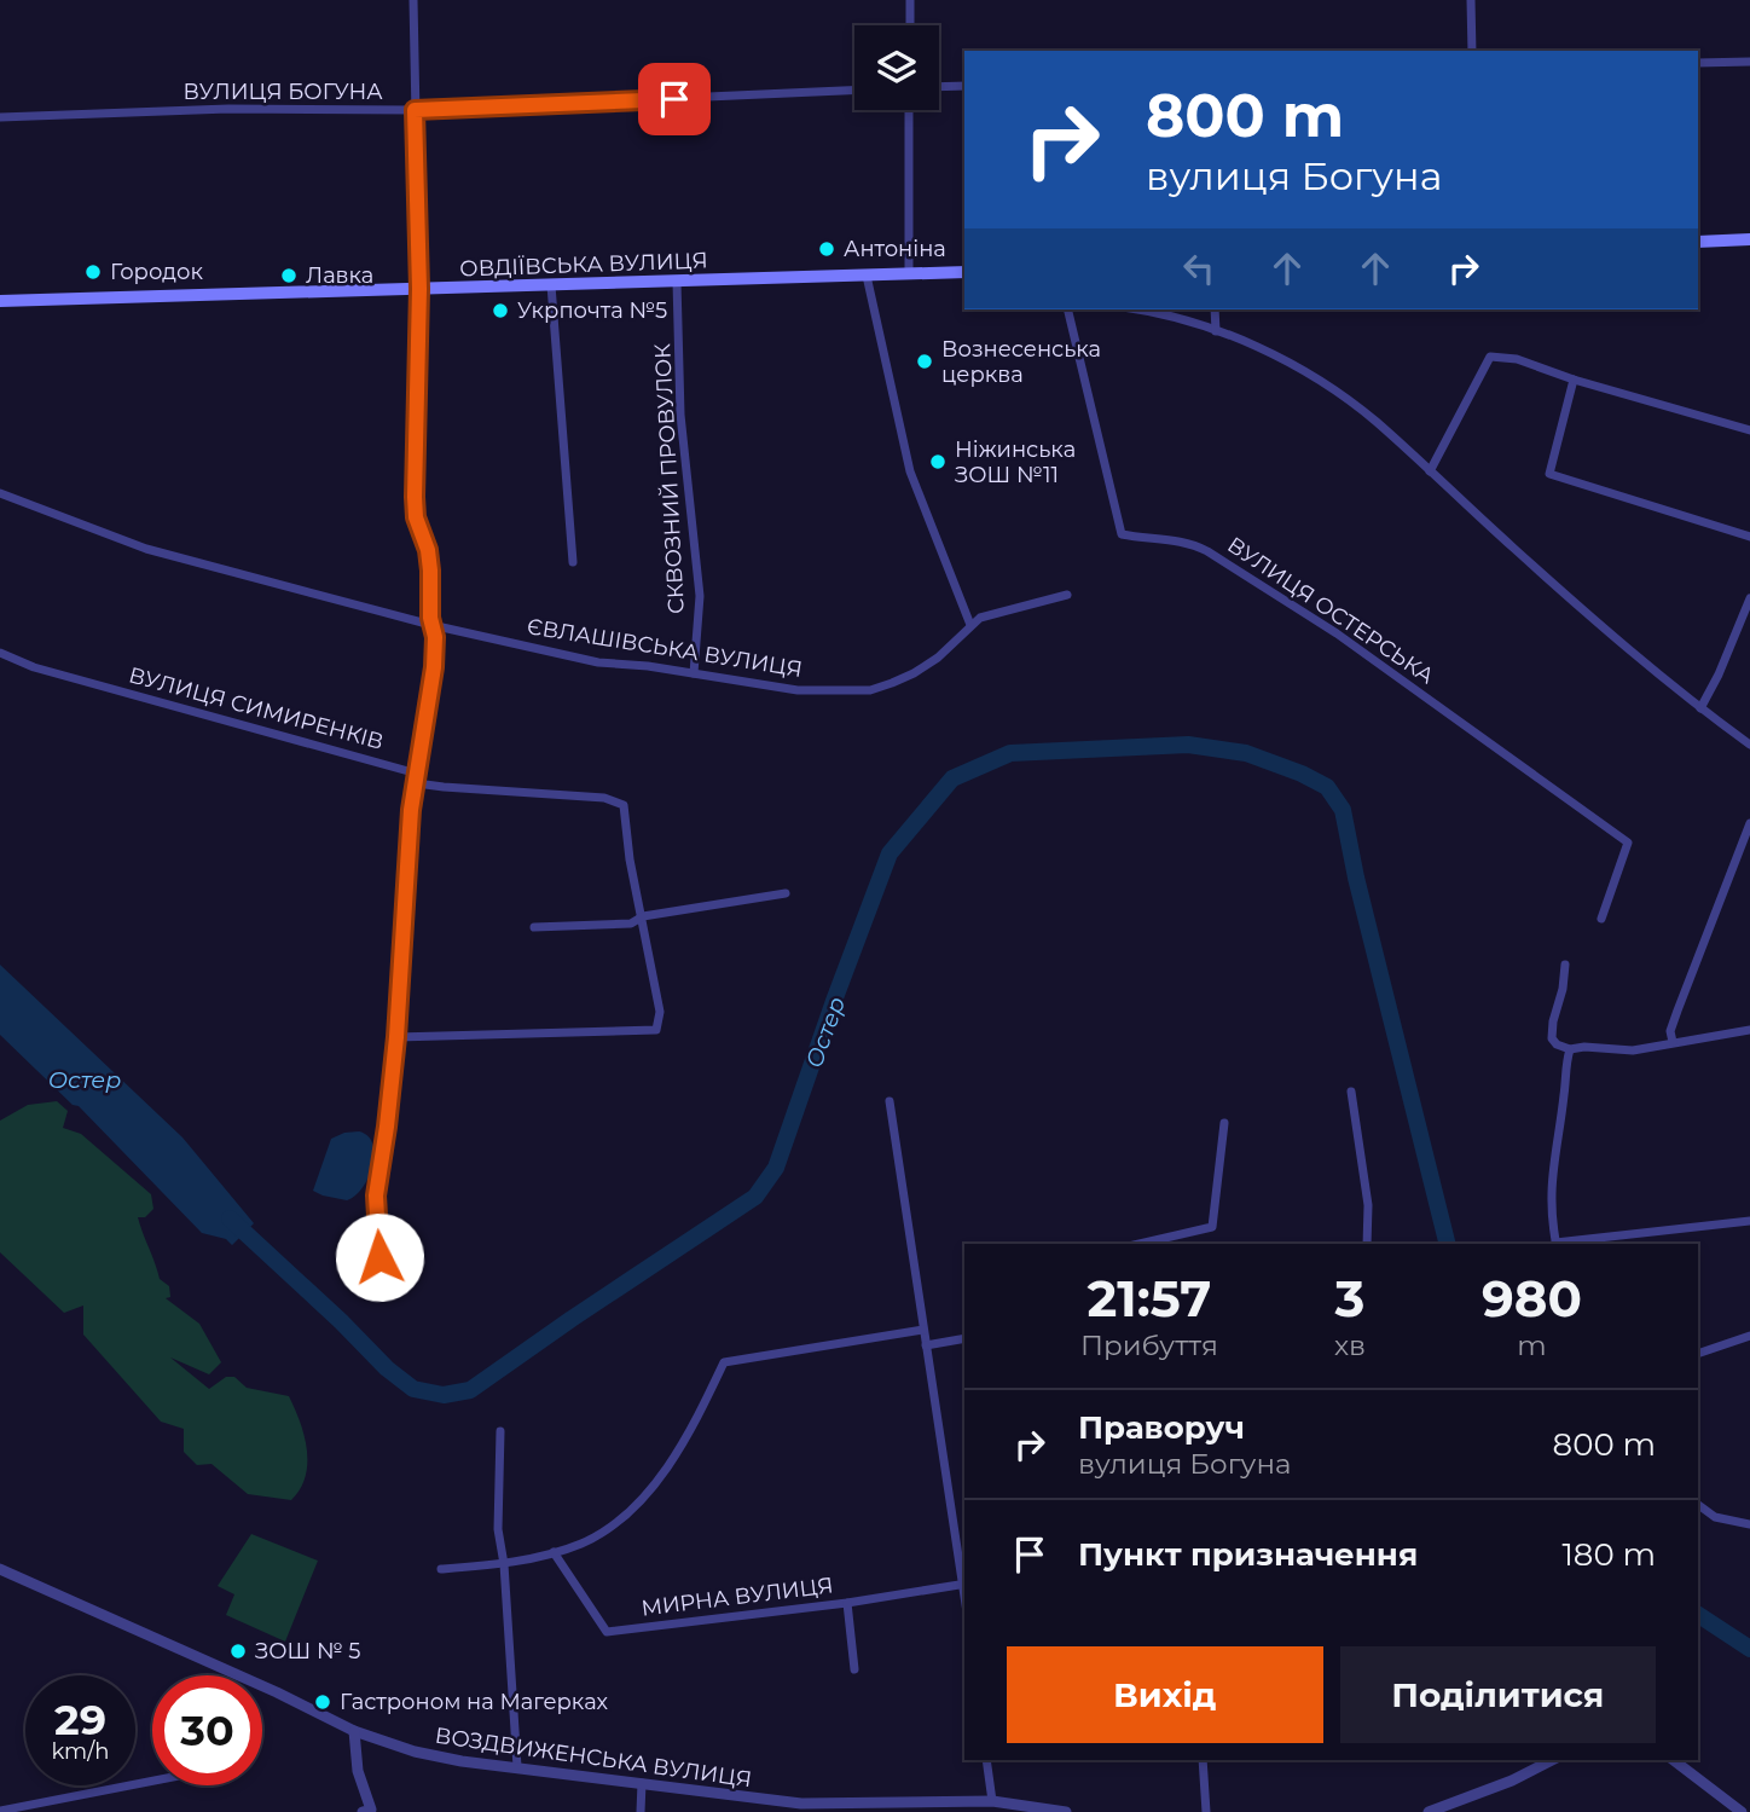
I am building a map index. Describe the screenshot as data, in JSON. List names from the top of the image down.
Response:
{
  "streets": {
    "main road": ["ОВДІЇВСЬКА ВУЛИЦЯ"],
    "street": [
      "ВУЛИЦЯ БОГУНА",
      "СКВОЗНИЙ ПРОВУЛОК",
      "ВУЛИЦЯ ОСТЕРСЬКА",
      "ЄВЛАШІВСЬКА ВУЛИЦЯ",
      "ВУЛИЦЯ СИМИРЕНКІВ",
      "МИРНА ВУЛИЦЯ",
      "ВОЗДВИЖЕНСЬКА ВУЛИЦЯ"
    ]
  },
  "crossings": [
    ["ОВДІЇВСЬКА ВУЛИЦЯ", "СКВОЗНИЙ ПРОВУЛОК"],
    ["СКВОЗНИЙ ПРОВУЛОК", "ЄВЛАШІВСЬКА ВУЛИЦЯ"]
  ],
  "water": ["Остер"],
  "places": [
    "Антоніна",
    "Городок",
    "Лавка",
    "Укрпочта №5",
    "Вознесенська церква",
    "Ніжинська ЗОШ №11",
    "ЗОШ № 5",
    "Гастроном на Магерках"
  ],
  "page": {
    "turn": ["800 m", "вулиця Богуна"],
    "eta": [
      "21:57",
      "Прибуття",
      "3",
      "хв",
      "980",
      "m"
    ],
    "list": [
      {
        "name": "Праворуч",
        "note": "вулиця Богуна",
        "value": "800 m"
      },
      {
        "name": "Пункт призначення",
        "value": "180 m"
      }
    ],
    "buttons": ["Вихід", "Поділитися"],
    "speed": "29 km/h",
    "limit": "30"
  }
}
